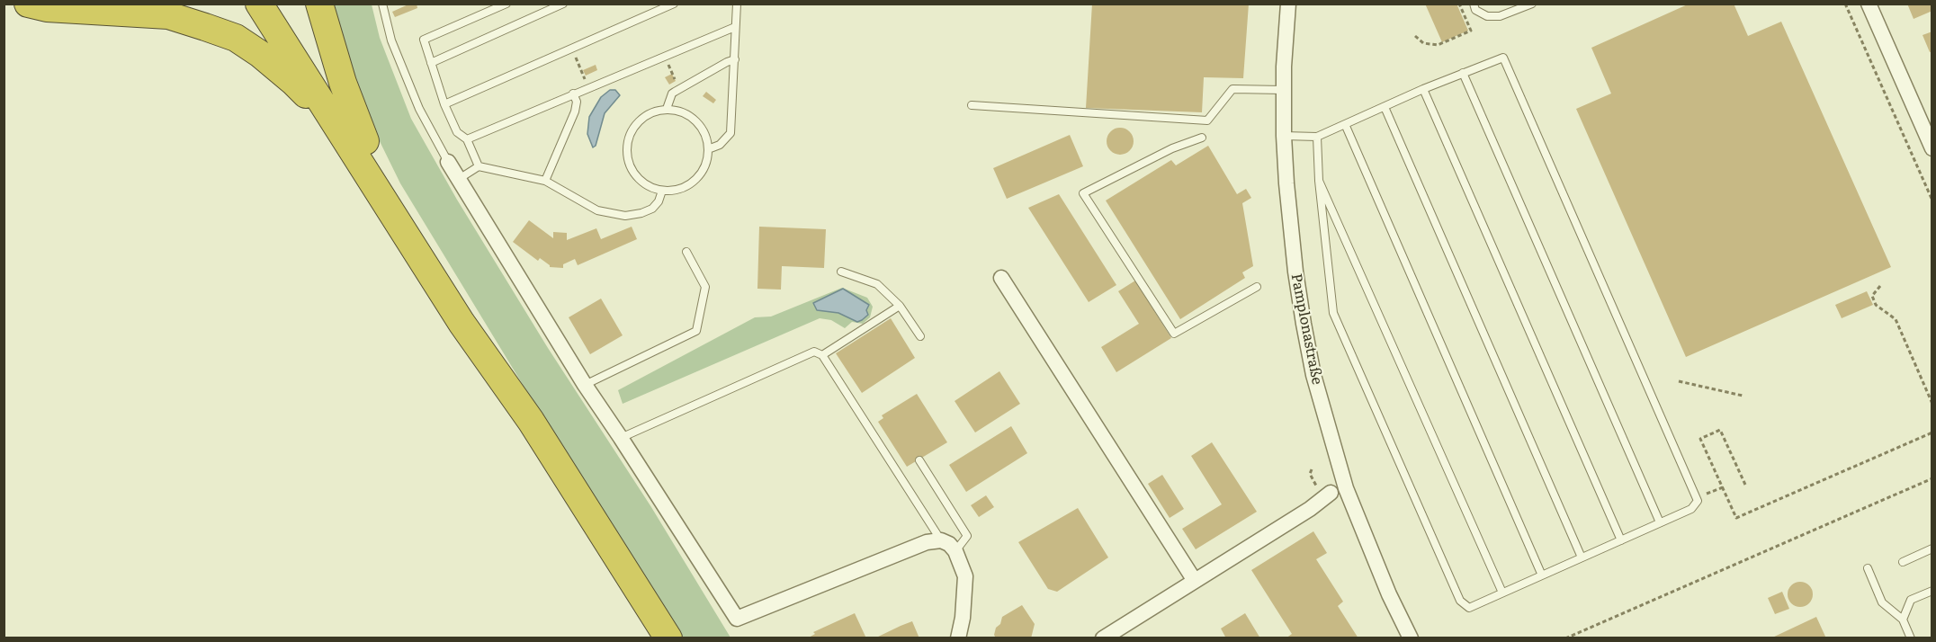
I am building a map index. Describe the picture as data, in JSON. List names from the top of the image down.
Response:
{
  "streets": {
    "street": ["Pamplonastraße"]
  }
}
